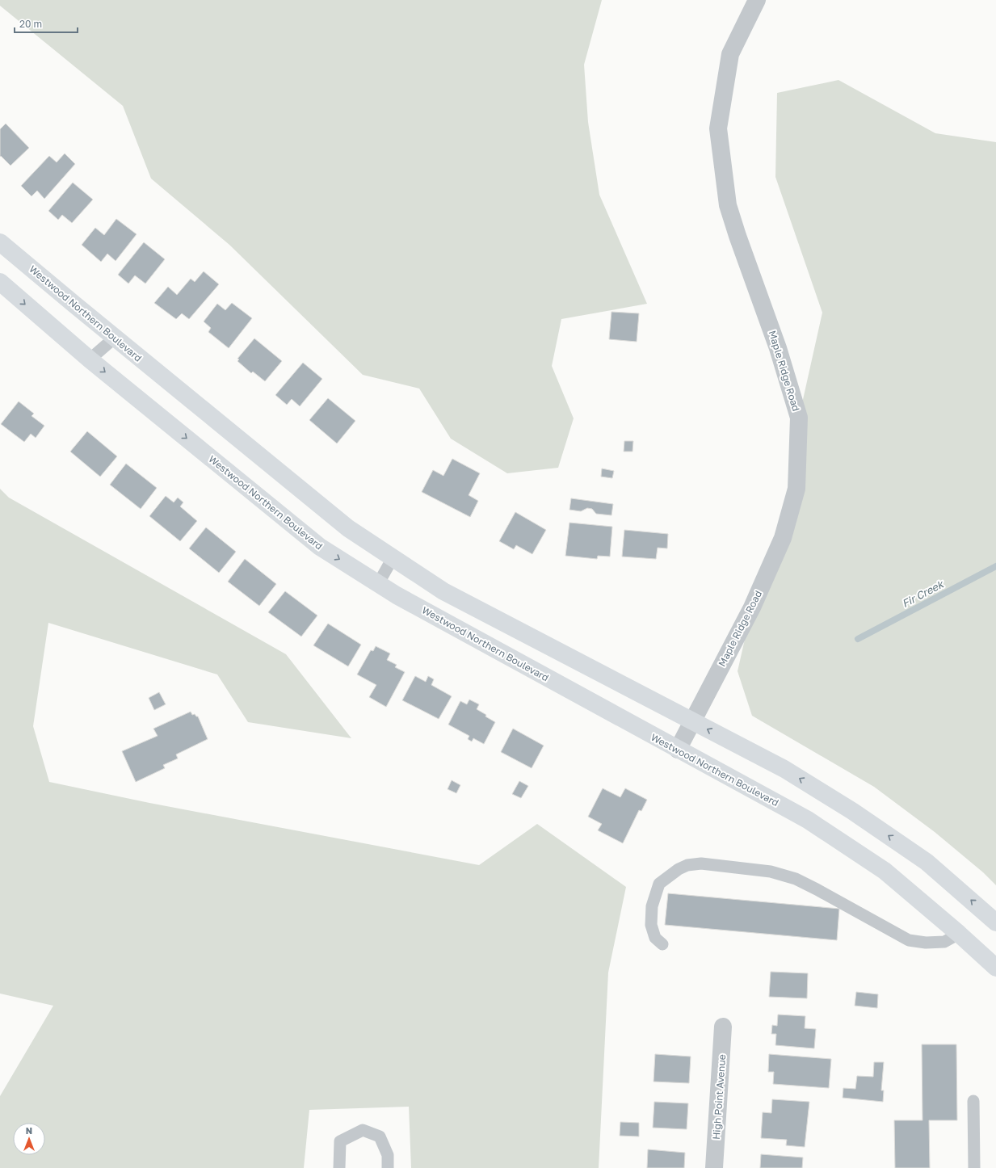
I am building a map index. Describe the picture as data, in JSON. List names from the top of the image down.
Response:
{
  "streets": {
    "main road": ["Westwood Northern Boulevard"],
    "street": ["Maple Ridge Road", "High Point Avenue"]
  },
  "crossings": [
    ["Westwood Northern Boulevard", "Maple Ridge Road"]
  ],
  "water": ["Fir Creek"],
  "scale_bar": "20 m",
  "north": "top"
}
